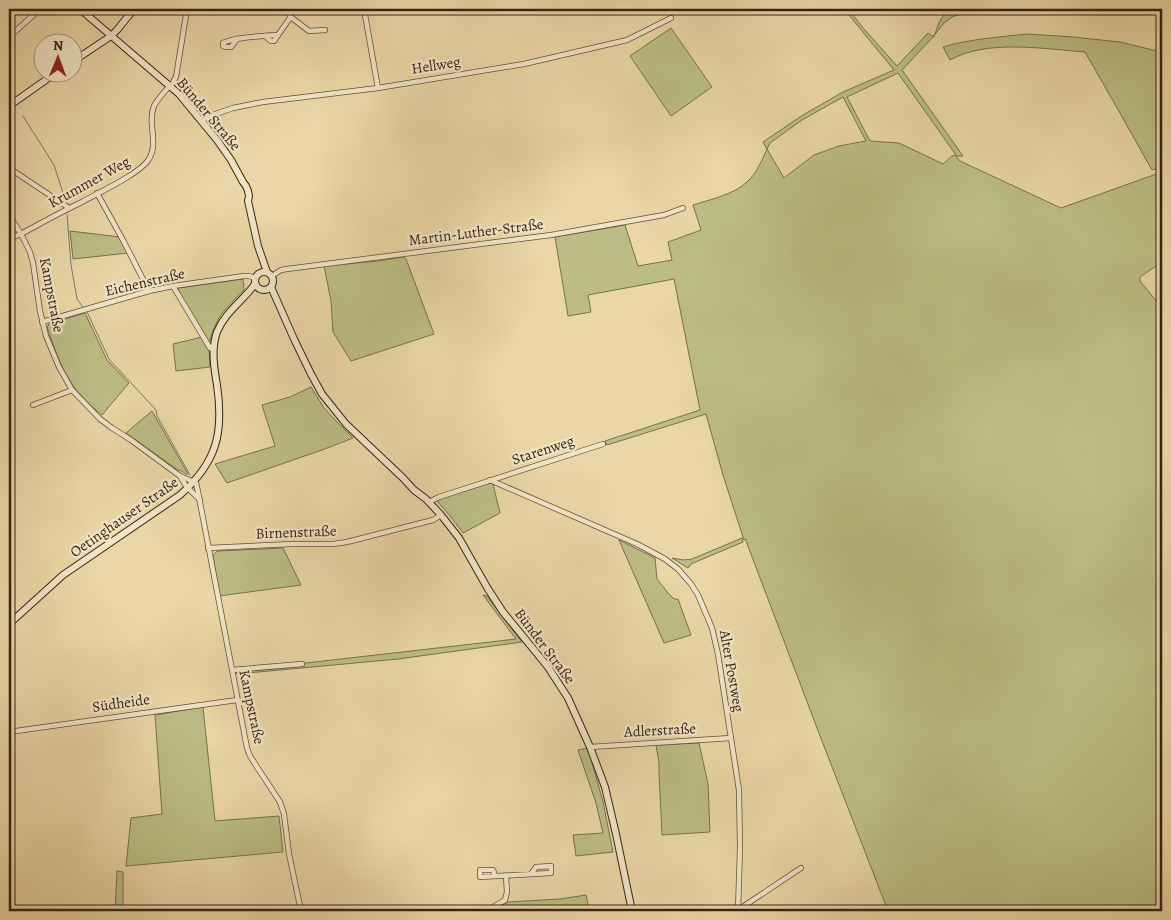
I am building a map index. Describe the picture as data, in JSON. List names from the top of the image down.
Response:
{
  "streets": {
    "main road": ["Bünder Straße", "Oetinghauser Straße"],
    "street": [
      "Hellweg",
      "Krummer Weg",
      "Martin-Luther-Straße",
      "Eichenstraße",
      "Kampstraße",
      "Starenweg",
      "Birnenstraße",
      "Alter Postweg",
      "Südheide",
      "Adlerstraße"
    ]
  },
  "crossings": [
    ["Hellweg", "Bünder Straße"],
    ["Bünder Straße", "Krummer Weg"],
    ["Bünder Straße", "Martin-Luther-Straße"],
    ["Bünder Straße", "Oetinghauser Straße"],
    ["Bünder Straße", "Birnenstraße"],
    ["Bünder Straße", "Adlerstraße"],
    ["Krummer Weg", "Kampstraße"],
    ["Martin-Luther-Straße", "Oetinghauser Straße"],
    ["Eichenstraße", "Kampstraße"],
    ["Eichenstraße", "Oetinghauser Straße"],
    ["Kampstraße", "Oetinghauser Straße"],
    ["Kampstraße", "Birnenstraße"],
    ["Kampstraße", "Südheide"],
    ["Starenweg", "Alter Postweg"],
    ["Alter Postweg", "Adlerstraße"]
  ],
  "north": "top"
}
